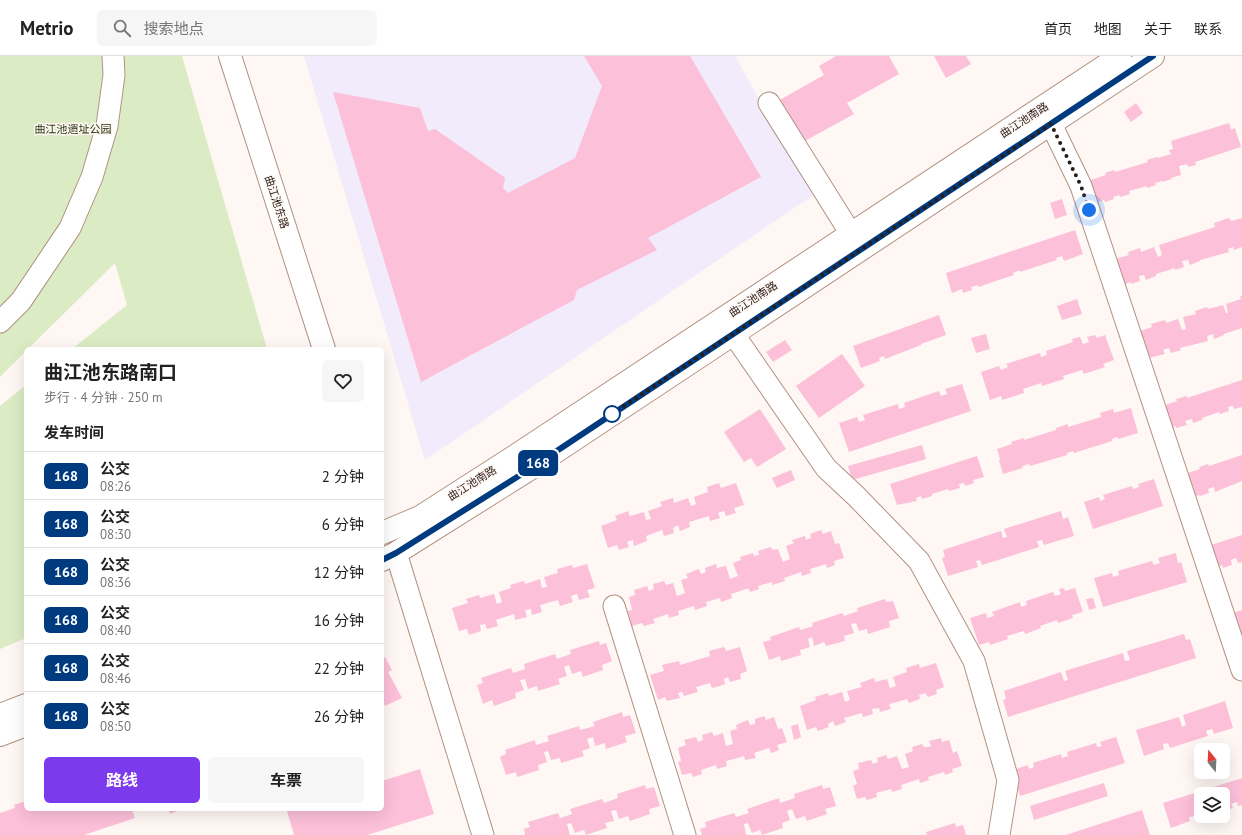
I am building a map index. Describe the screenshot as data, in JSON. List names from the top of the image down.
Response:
{
  "streets": {
    "main road": ["曲江池南路", "曲江池东路"]
  },
  "parks": ["曲江池遗址公园"],
  "lines": ["bus line 168"],
  "north": "top",
  "page": {
    "header": "Metrio",
    "search": "搜索地点",
    "nav": [
      "首页",
      "地图",
      "关于",
      "联系"
    ],
    "on_map": "168",
    "heading": [
      ["曲江池东路南口", "步行 · 4 分钟 · 250 m"],
      "发车时间"
    ],
    "list": [
      {
        "mark": "168",
        "name": "公交",
        "note": "08:26",
        "value": "2 分钟"
      },
      {
        "mark": "168",
        "name": "公交",
        "note": "08:30",
        "value": "6 分钟"
      },
      {
        "mark": "168",
        "name": "公交",
        "note": "08:36",
        "value": "12 分钟"
      },
      {
        "mark": "168",
        "name": "公交",
        "note": "08:40",
        "value": "16 分钟"
      },
      {
        "mark": "168",
        "name": "公交",
        "note": "08:46",
        "value": "22 分钟"
      },
      {
        "mark": "168",
        "name": "公交",
        "note": "08:50",
        "value": "26 分钟"
      }
    ],
    "buttons": ["路线", "车票"]
  }
}
